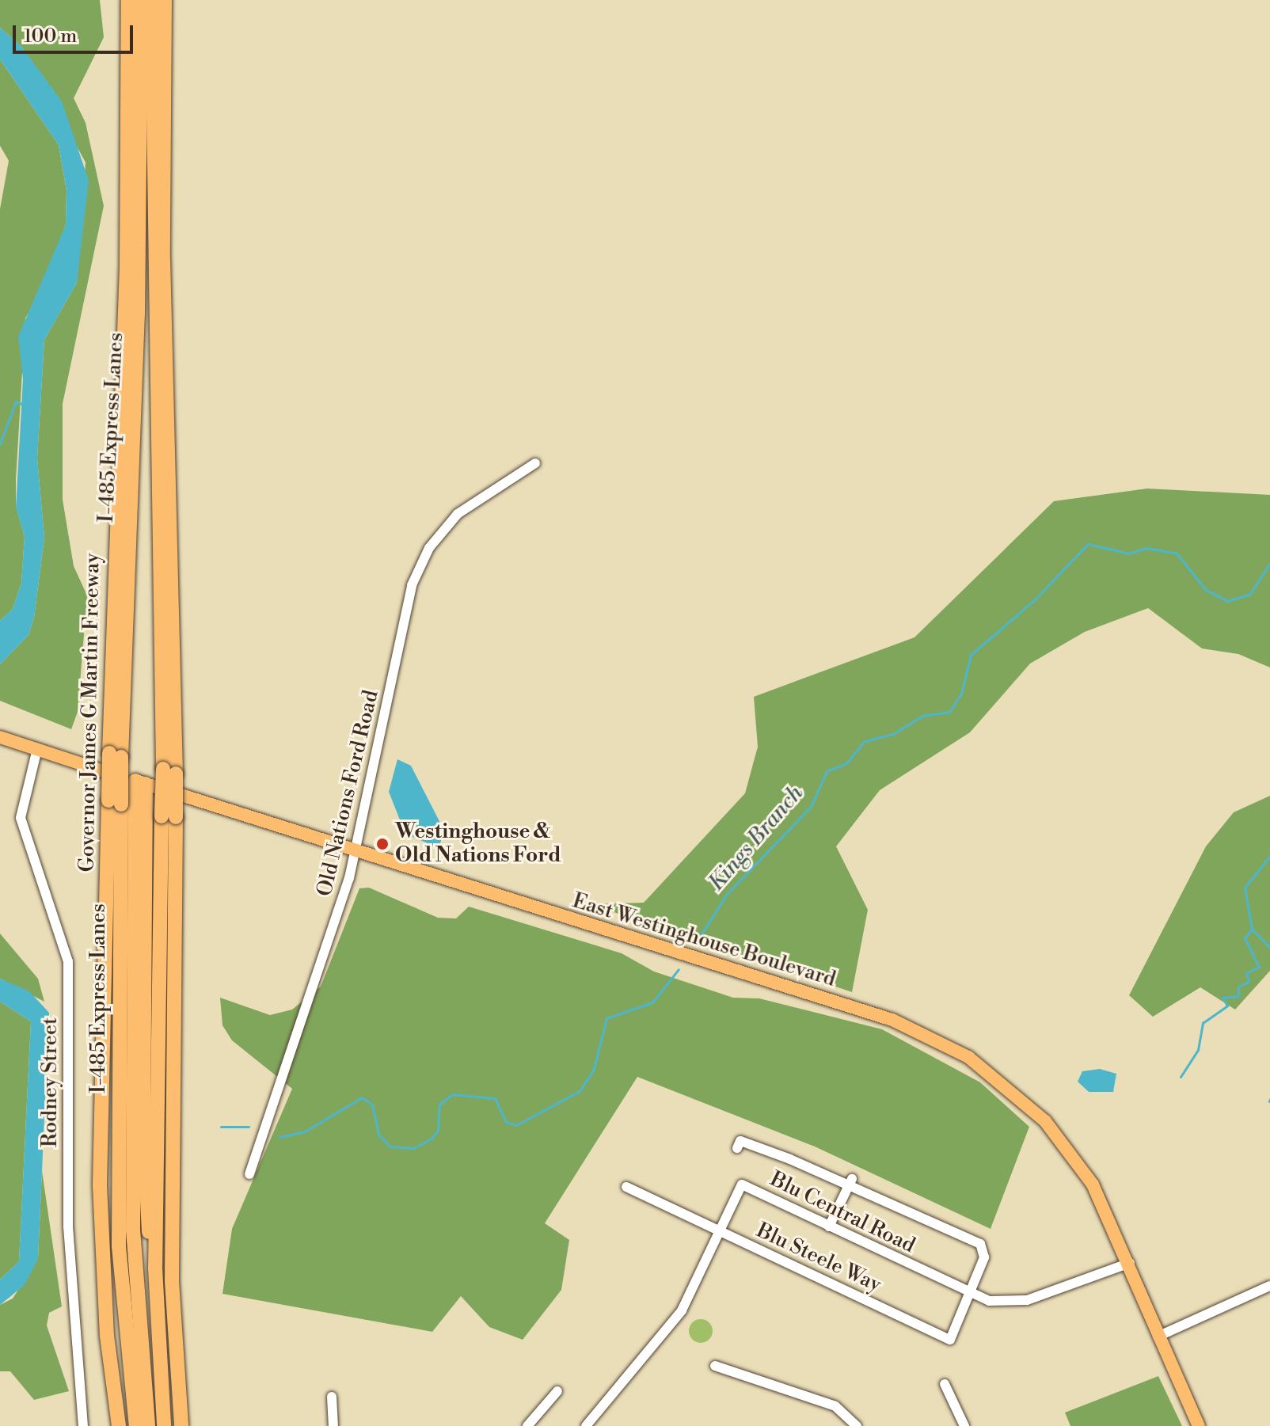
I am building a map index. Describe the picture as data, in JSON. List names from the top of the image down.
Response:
{
  "streets": {
    "highway": ["I-485 Express Lanes", "Governor James G Martin Freeway"],
    "main road": ["East Westinghouse Boulevard"],
    "street": [
      "Old Nations Ford Road",
      "Rodney Street",
      "Blu Central Road",
      "Blu Steele Way"
    ]
  },
  "crossings": [
    ["I-485 Express Lanes", "Governor James G Martin Freeway"],
    ["Old Nations Ford Road", "East Westinghouse Boulevard"],
    ["East Westinghouse Boulevard", "Rodney Street"],
    ["East Westinghouse Boulevard", "Blu Central Road"],
    ["Blu Central Road", "Blu Steele Way"]
  ],
  "water": ["Kings Branch"],
  "places": ["Westinghouse & Old Nations Ford"],
  "scale_bar": "100 m"
}
